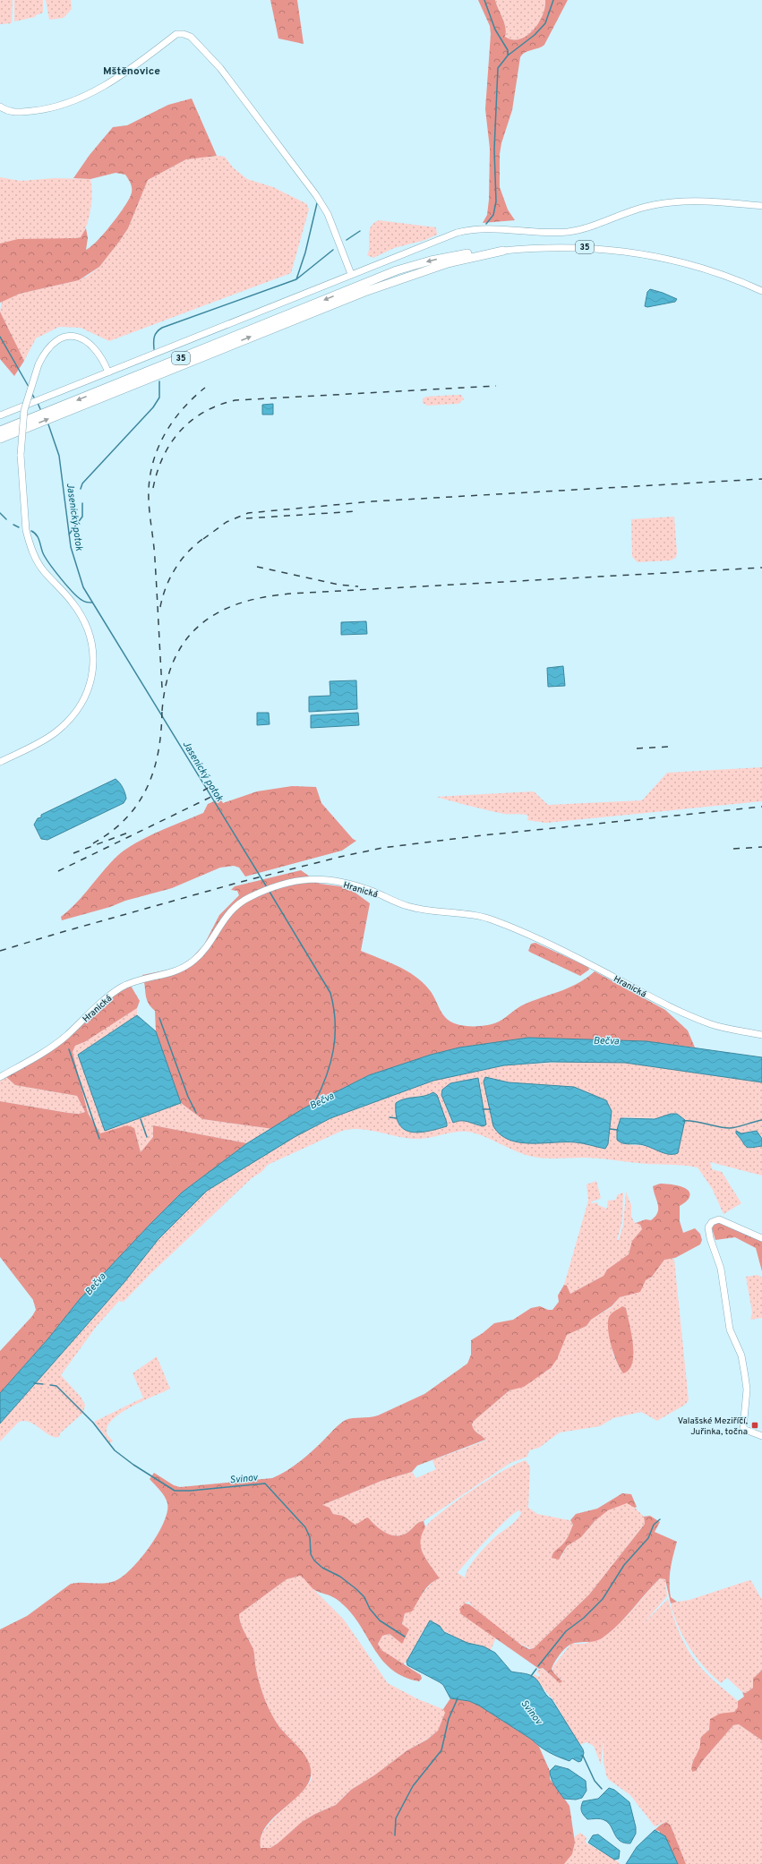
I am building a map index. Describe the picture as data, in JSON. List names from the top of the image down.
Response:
{
  "streets": {
    "highway": ["35"],
    "street": ["Hranická"]
  },
  "districts": ["Mštěnovice"],
  "water": ["Jasenický potok", "Bečva", "Svinov"],
  "places": {
    "transit": ["Valašské Meziříčí, Juřinka, točna"]
  }
}
